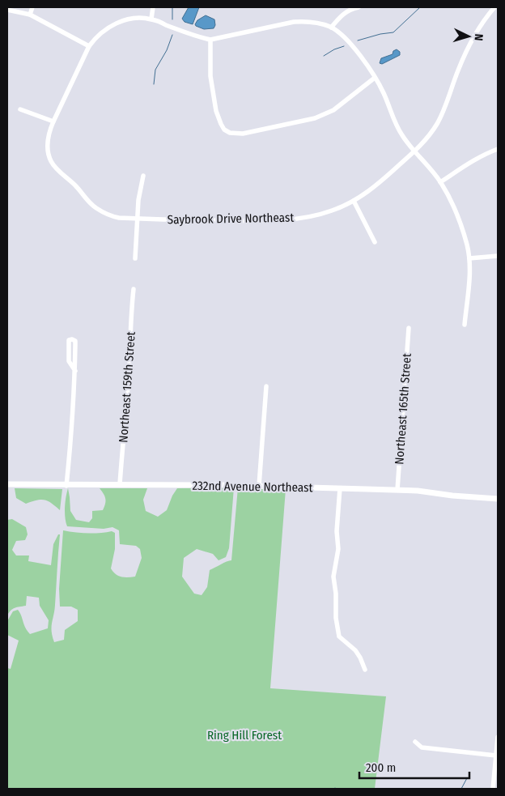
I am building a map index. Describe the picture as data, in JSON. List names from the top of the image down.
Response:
{
  "streets": {
    "street": [
      "Saybrook Drive Northeast",
      "Northeast 159th Street",
      "Northeast 165th Street",
      "232nd Avenue Northeast"
    ]
  },
  "crossings": [
    ["Northeast 159th Street", "232nd Avenue Northeast"],
    ["Northeast 165th Street", "232nd Avenue Northeast"]
  ],
  "parks": ["Ring Hill Forest"],
  "scale_bar": "200 m",
  "north": "right"
}
